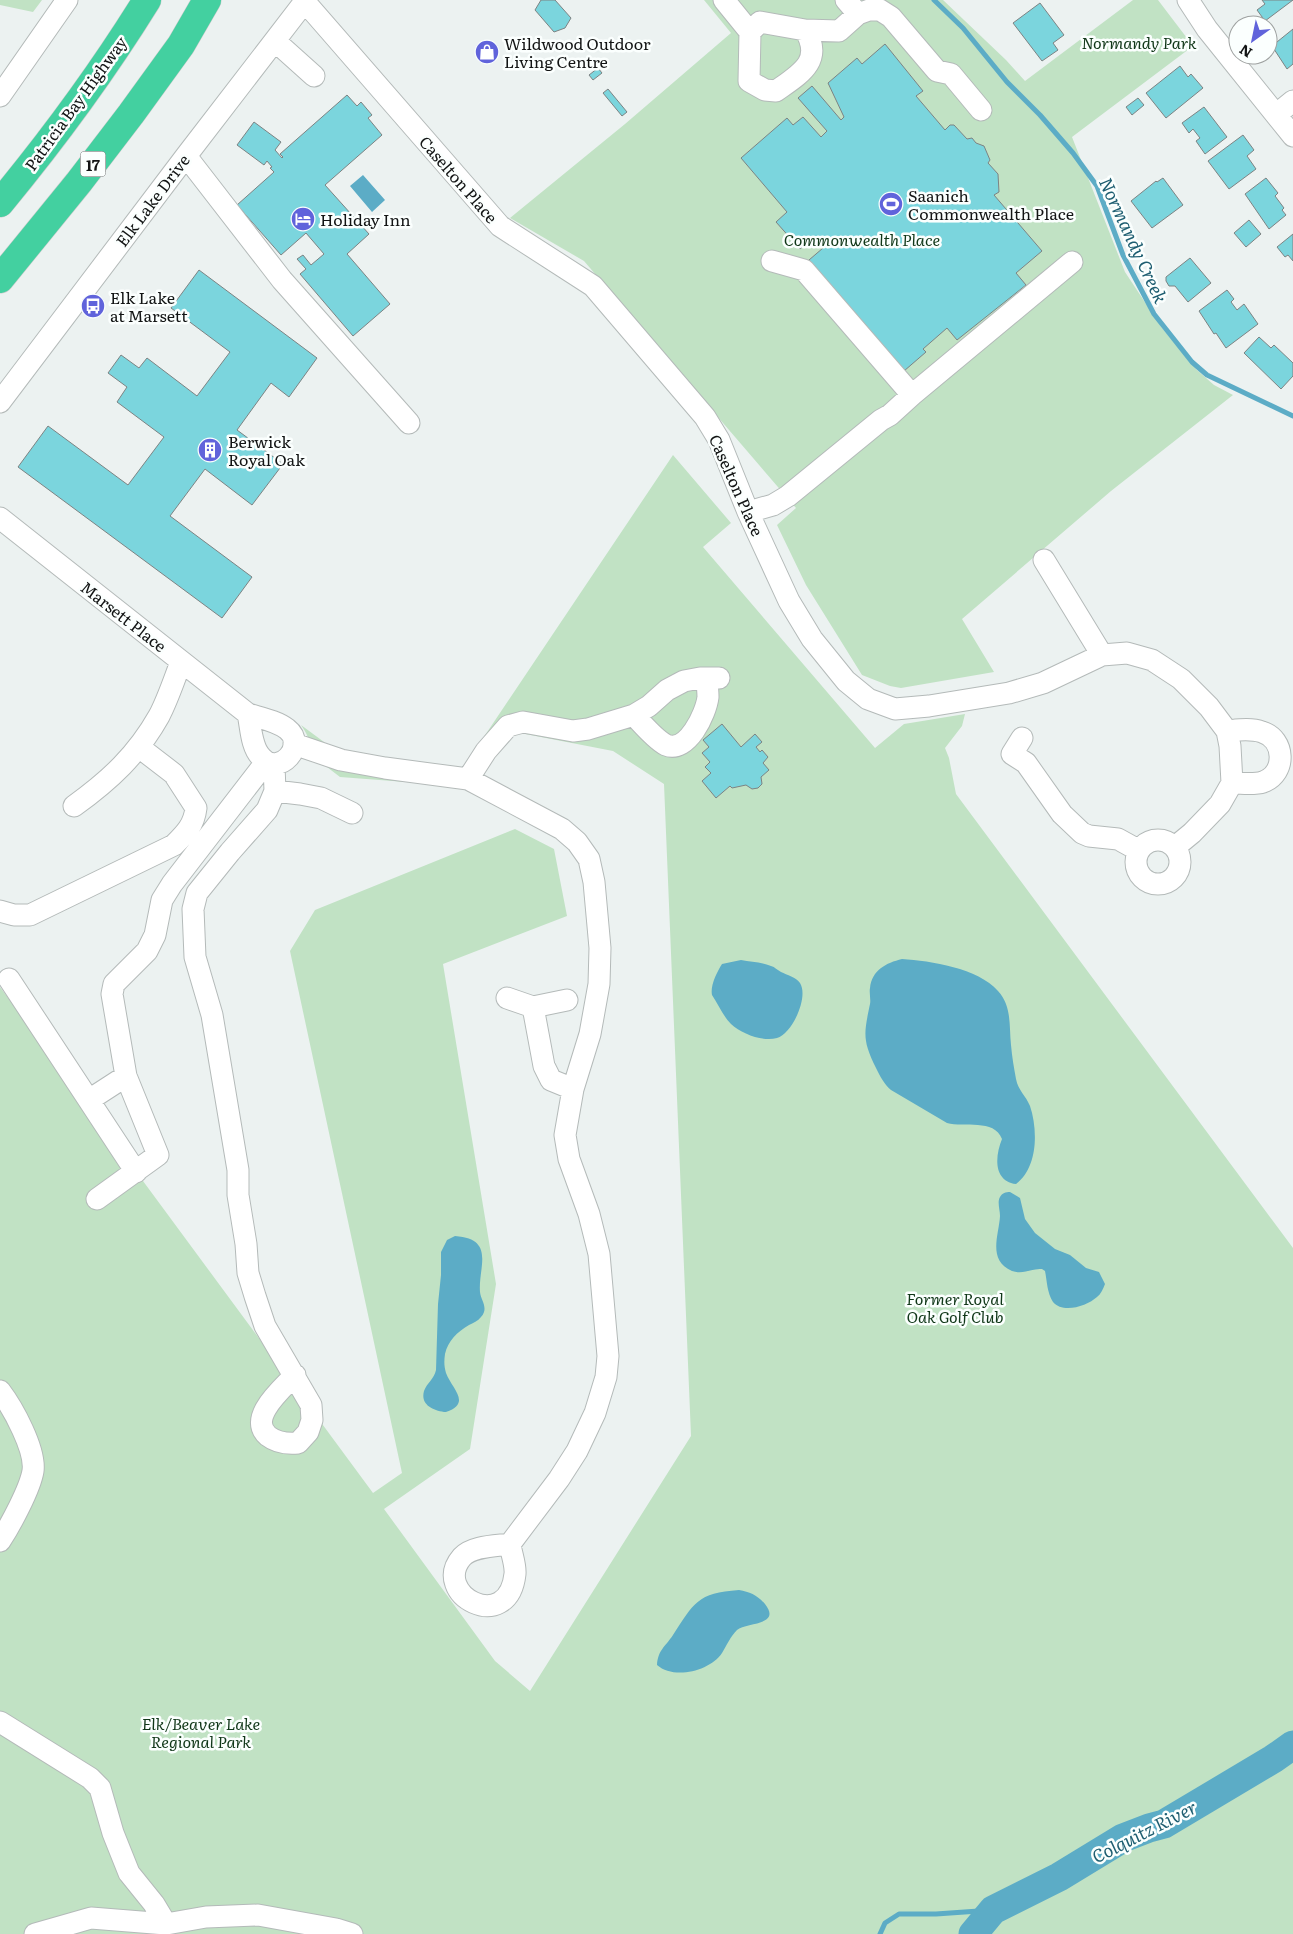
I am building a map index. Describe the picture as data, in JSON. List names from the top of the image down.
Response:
{
  "streets": {
    "highway": ["Patricia Bay Highway", "17"],
    "street": ["Caselton Place", "Elk Lake Drive", "Marsett Place"]
  },
  "crossings": [
    ["Caselton Place", "Elk Lake Drive"]
  ],
  "water": ["Normandy Creek", "Colquitz River"],
  "parks": [
    "Normandy Park",
    "Commonwealth Place",
    "Former Royal Oak Golf Club",
    "Elk/Beaver Lake Regional Park"
  ],
  "places": {
    "shop": ["Wildwood Outdoor Living Centre"],
    "sports": ["Saanich Commonwealth Place"],
    "hotel": ["Holiday Inn"],
    "bus stop": ["Elk Lake at Marsett"],
    "building": ["Berwick Royal Oak"]
  },
  "north": "bottom left"
}
